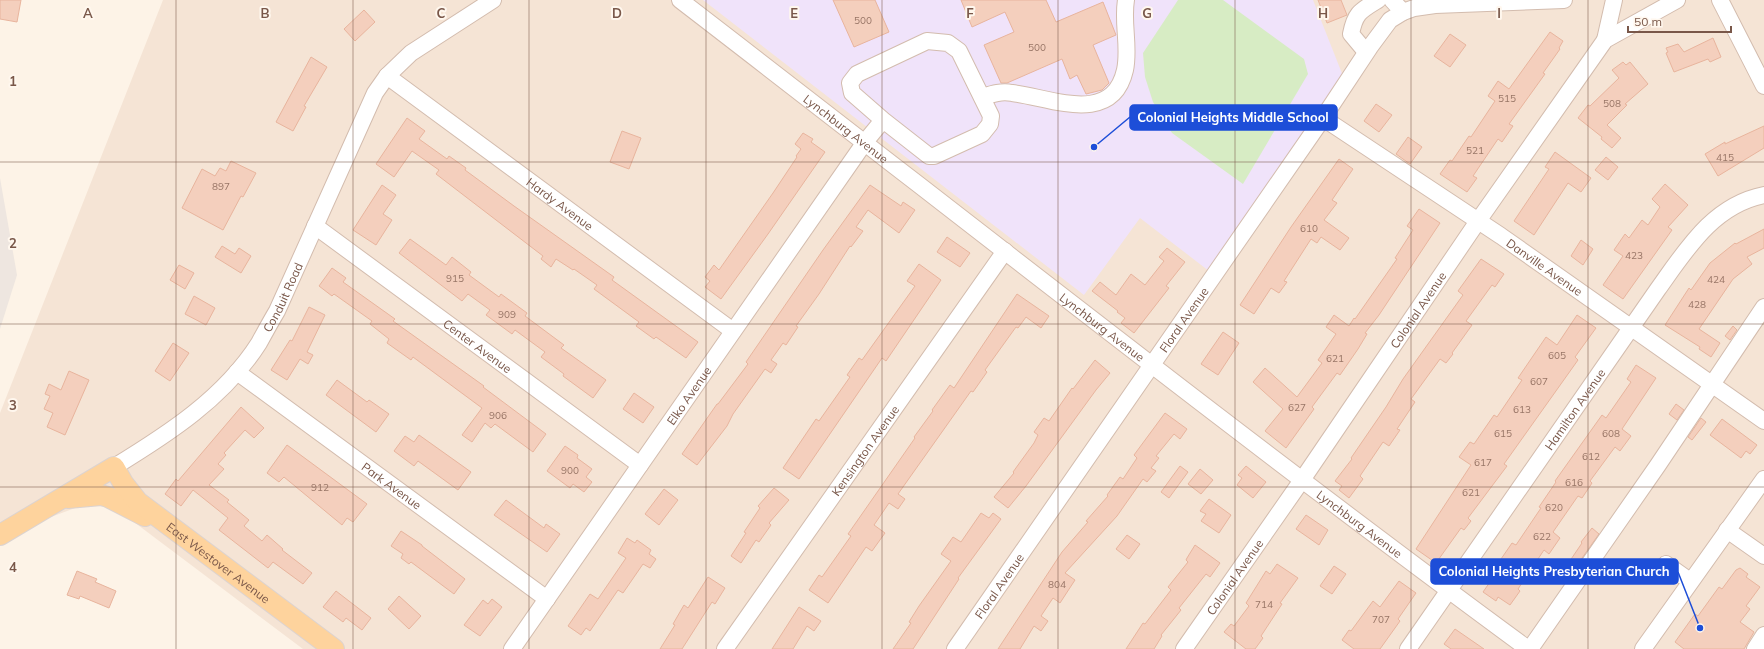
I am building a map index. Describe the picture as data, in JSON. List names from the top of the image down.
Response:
{
  "streets": {
    "main road": ["Conduit Road", "East Westover Avenue"],
    "street": [
      "Lynchburg Avenue",
      "Hardy Avenue",
      "Danville Avenue",
      "Colonial Avenue",
      "Floral Avenue",
      "Center Avenue",
      "Elko Avenue",
      "Hamilton Avenue",
      "Kensington Avenue",
      "Park Avenue"
    ]
  },
  "crossings": [
    ["Lynchburg Avenue", "Colonial Avenue"],
    ["Lynchburg Avenue", "Floral Avenue"],
    ["Lynchburg Avenue", "Elko Avenue"],
    ["Lynchburg Avenue", "Hamilton Avenue"],
    ["Lynchburg Avenue", "Kensington Avenue"],
    ["Hardy Avenue", "Conduit Road"],
    ["Hardy Avenue", "Elko Avenue"],
    ["Danville Avenue", "Colonial Avenue"],
    ["Danville Avenue", "Floral Avenue"],
    ["Danville Avenue", "Hamilton Avenue"],
    ["Conduit Road", "Center Avenue"],
    ["Conduit Road", "Park Avenue"],
    ["Conduit Road", "East Westover Avenue"],
    ["Center Avenue", "Elko Avenue"],
    ["Elko Avenue", "Park Avenue"]
  ],
  "places": ["Colonial Heights Middle School", "Colonial Heights Presbyterian Church"],
  "house_numbers": [
    "500",
    "500",
    "515",
    "508",
    "521",
    "415",
    "897",
    "610",
    "423",
    "915",
    "424",
    "428",
    "909",
    "605",
    "621",
    "607",
    "627",
    "613",
    "906",
    "615",
    "608",
    "612",
    "617",
    "900",
    "616",
    "912",
    "621",
    "620",
    "622",
    "804",
    "714",
    "707"
  ],
  "scale_bar": "50 m",
  "grid": {
    "columns": [
      "A",
      "B",
      "C",
      "D",
      "E",
      "F",
      "G",
      "H",
      "I"
    ],
    "rows": [
      "1",
      "2",
      "3",
      "4"
    ]
  }
}
